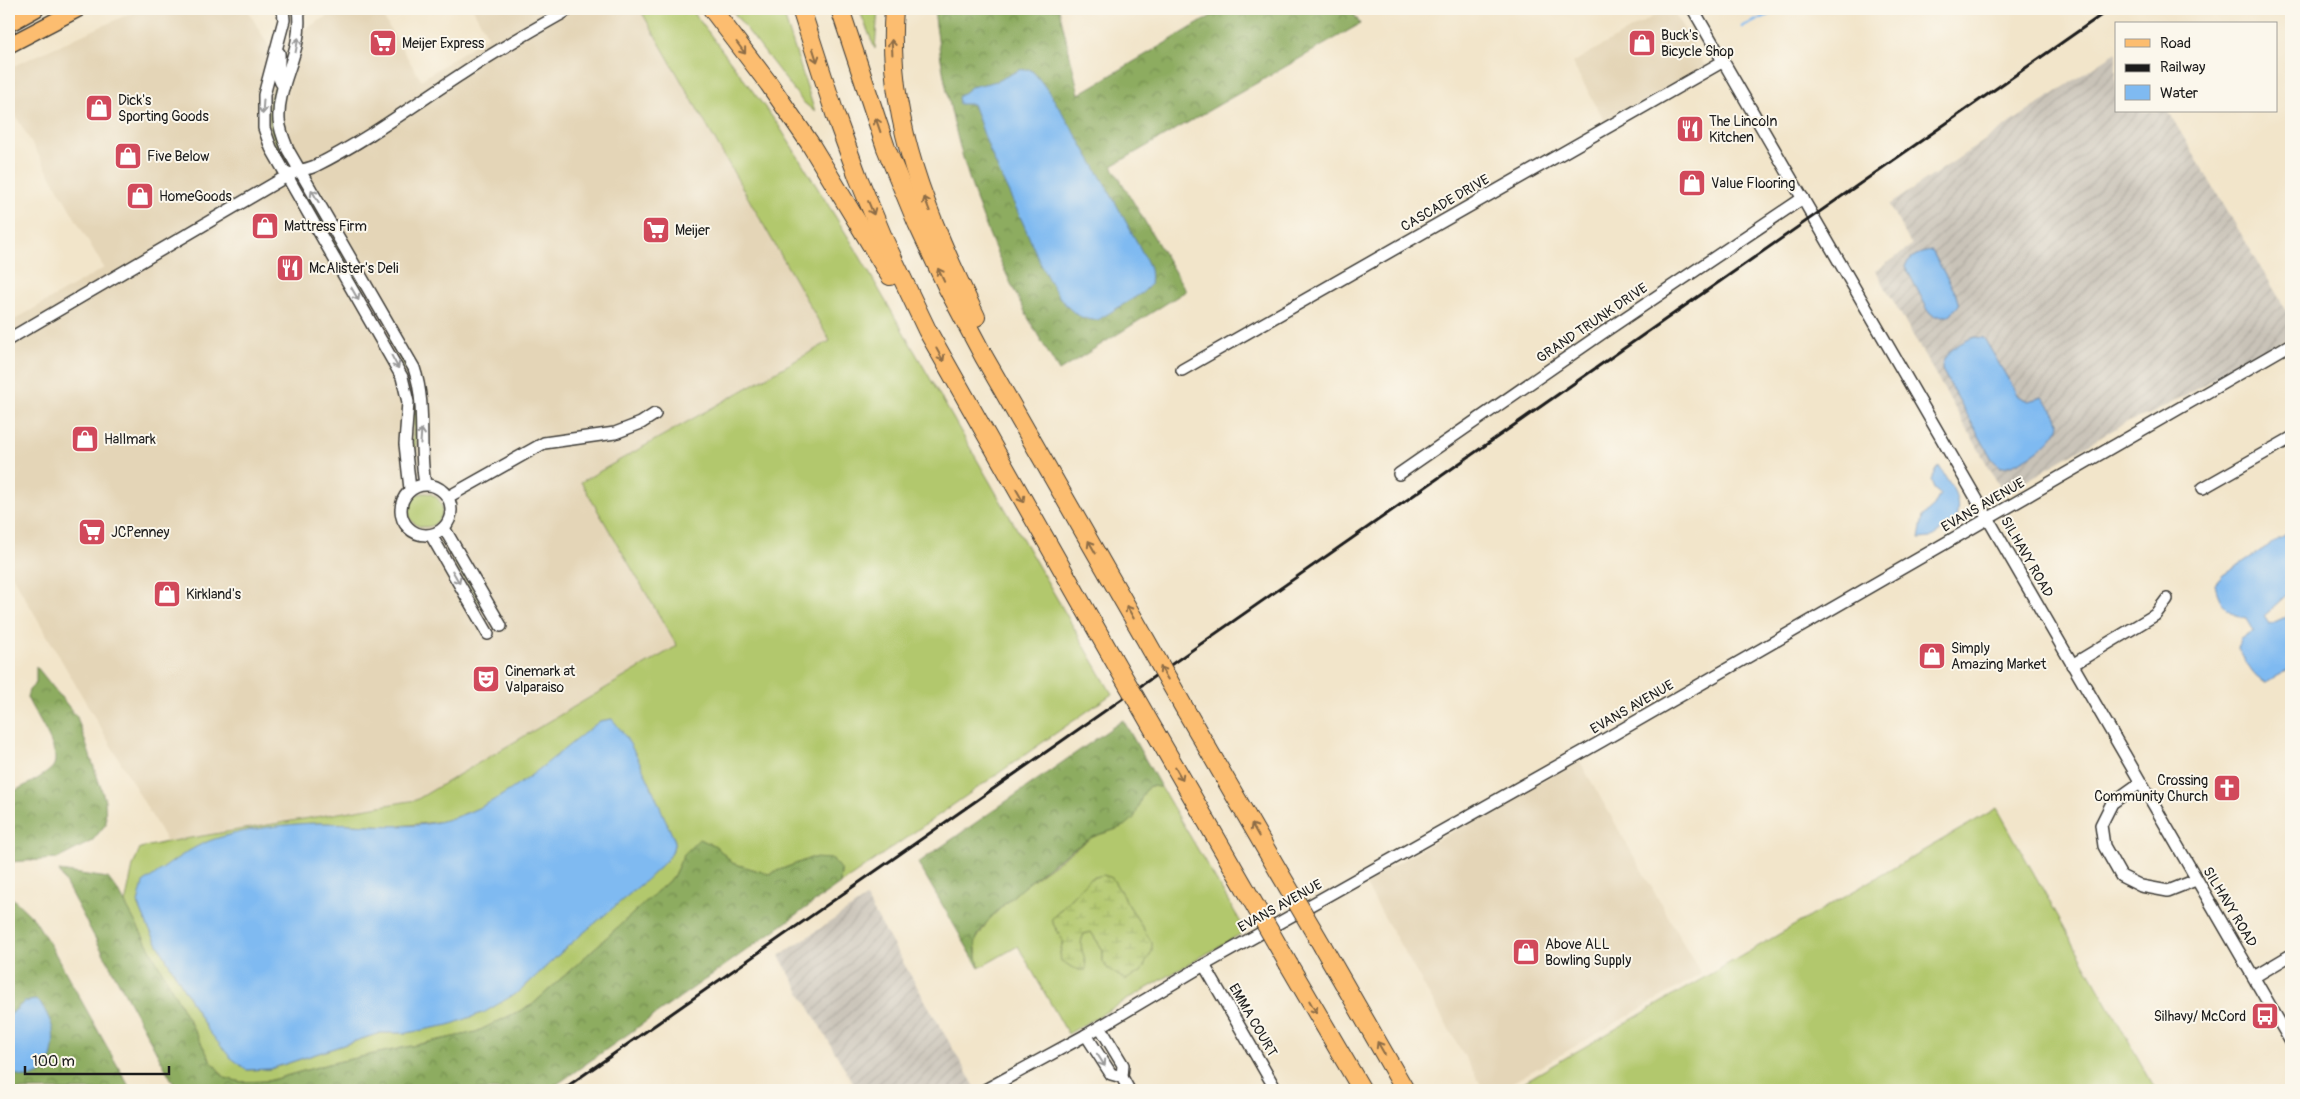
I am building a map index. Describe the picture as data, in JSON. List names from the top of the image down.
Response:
{
  "streets": {
    "street": [
      "CASCADE DRIVE",
      "GRAND TRUNK DRIVE",
      "EVANS AVENUE",
      "SILHAVY ROAD",
      "EMMA COURT"
    ]
  },
  "crossings": [
    ["CASCADE DRIVE", "SILHAVY ROAD"],
    ["GRAND TRUNK DRIVE", "SILHAVY ROAD"],
    ["EVANS AVENUE", "SILHAVY ROAD"],
    ["EVANS AVENUE", "EMMA COURT"]
  ],
  "places": {
    "supermarket": ["Meijer Express", "Meijer", "JCPenney"],
    "shop": [
      "Buck's Bicycle Shop",
      "Dick's Sporting Goods",
      "Five Below",
      "Value Flooring",
      "HomeGoods",
      "Mattress Firm",
      "Hallmark",
      "Kirkland's",
      "Simply Amazing Market",
      "Above ALL Bowling Supply"
    ],
    "restaurant": ["The Lincoln Kitchen", "McAlister's Deli"],
    "theatre": ["Cinemark at Valparaiso"],
    "church": ["Crossing Community Church"],
    "bus stop": ["Silhavy/ McCord"]
  },
  "legend": ["Road", "Railway", "Water"],
  "scale_bar": "100 m"
}
